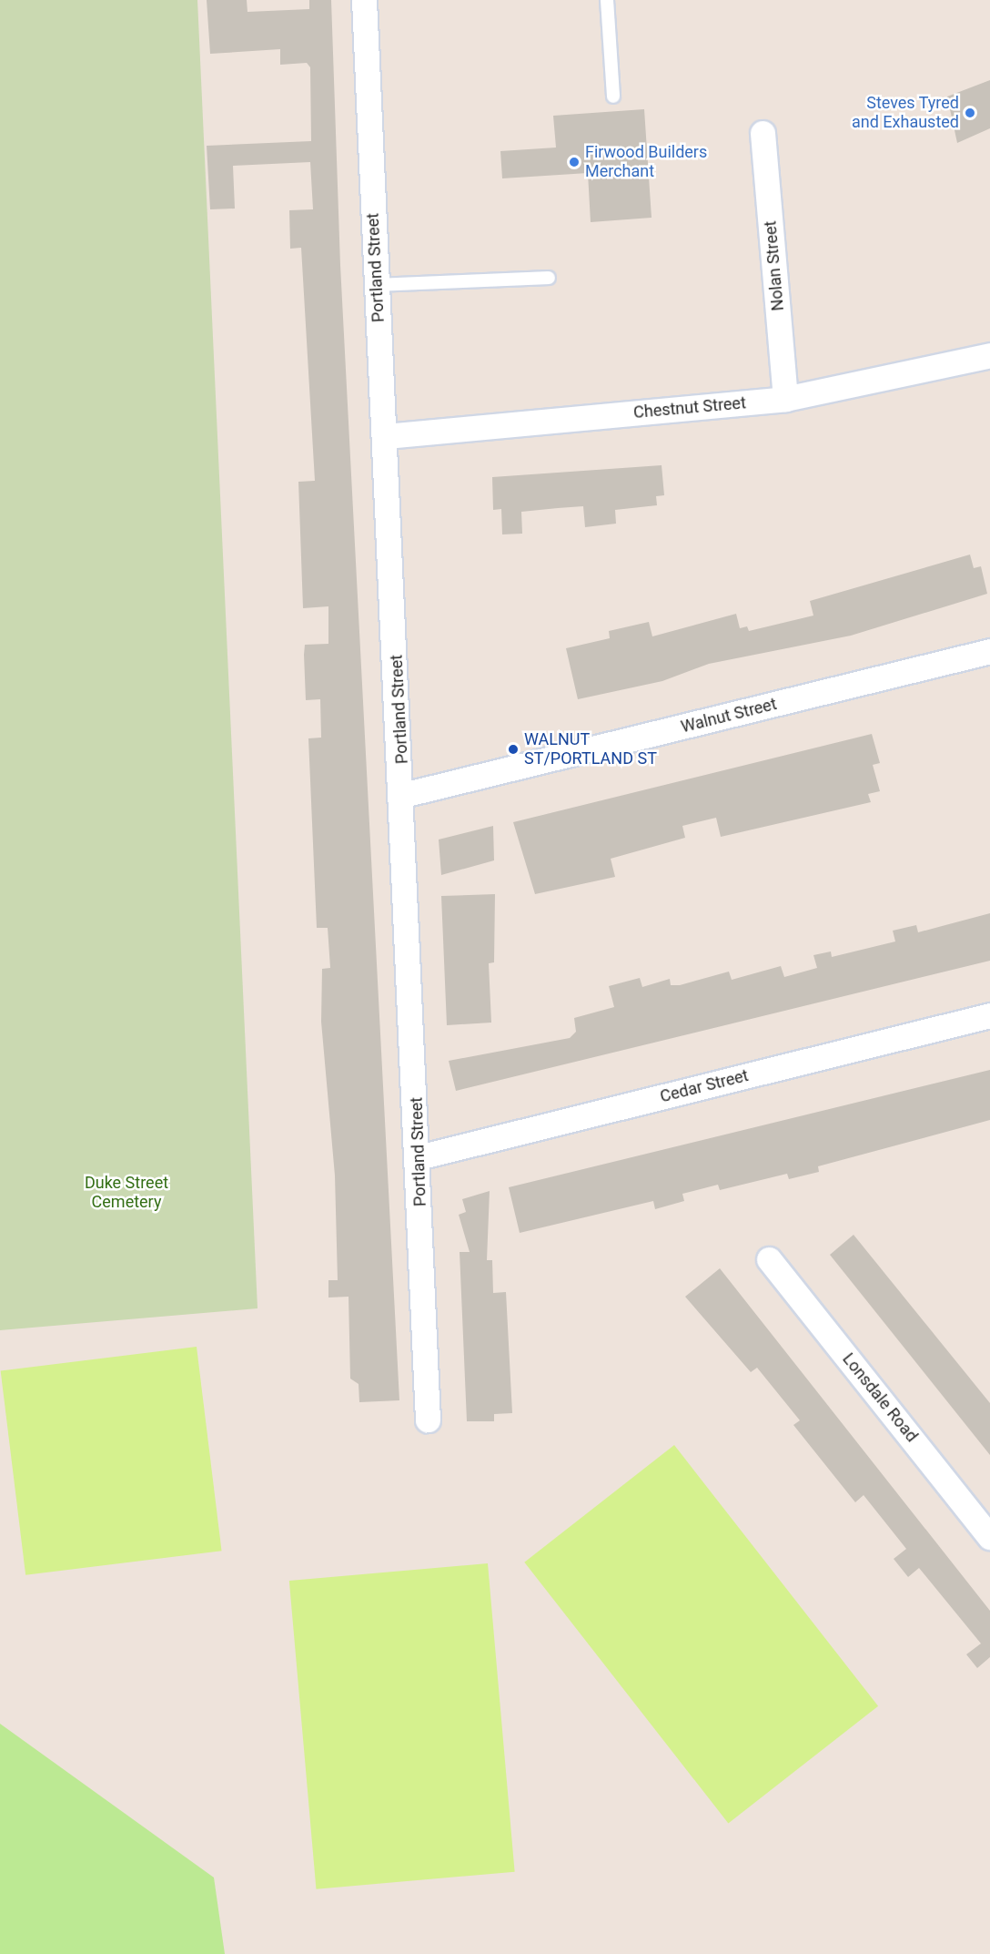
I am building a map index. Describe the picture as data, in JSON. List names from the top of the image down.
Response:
{
  "streets": {
    "street": [
      "Nolan Street",
      "Portland Street",
      "Chestnut Street",
      "Walnut Street",
      "Cedar Street",
      "Lonsdale Road"
    ]
  },
  "crossings": [
    ["Nolan Street", "Chestnut Street"],
    ["Portland Street", "Chestnut Street"],
    ["Portland Street", "Walnut Street"],
    ["Portland Street", "Cedar Street"]
  ],
  "parks": ["Duke Street Cemetery"],
  "places": ["Steves Tyred and Exhausted", "Firwood Builders Merchant", "WALNUT ST/PORTLAND ST"]
}
